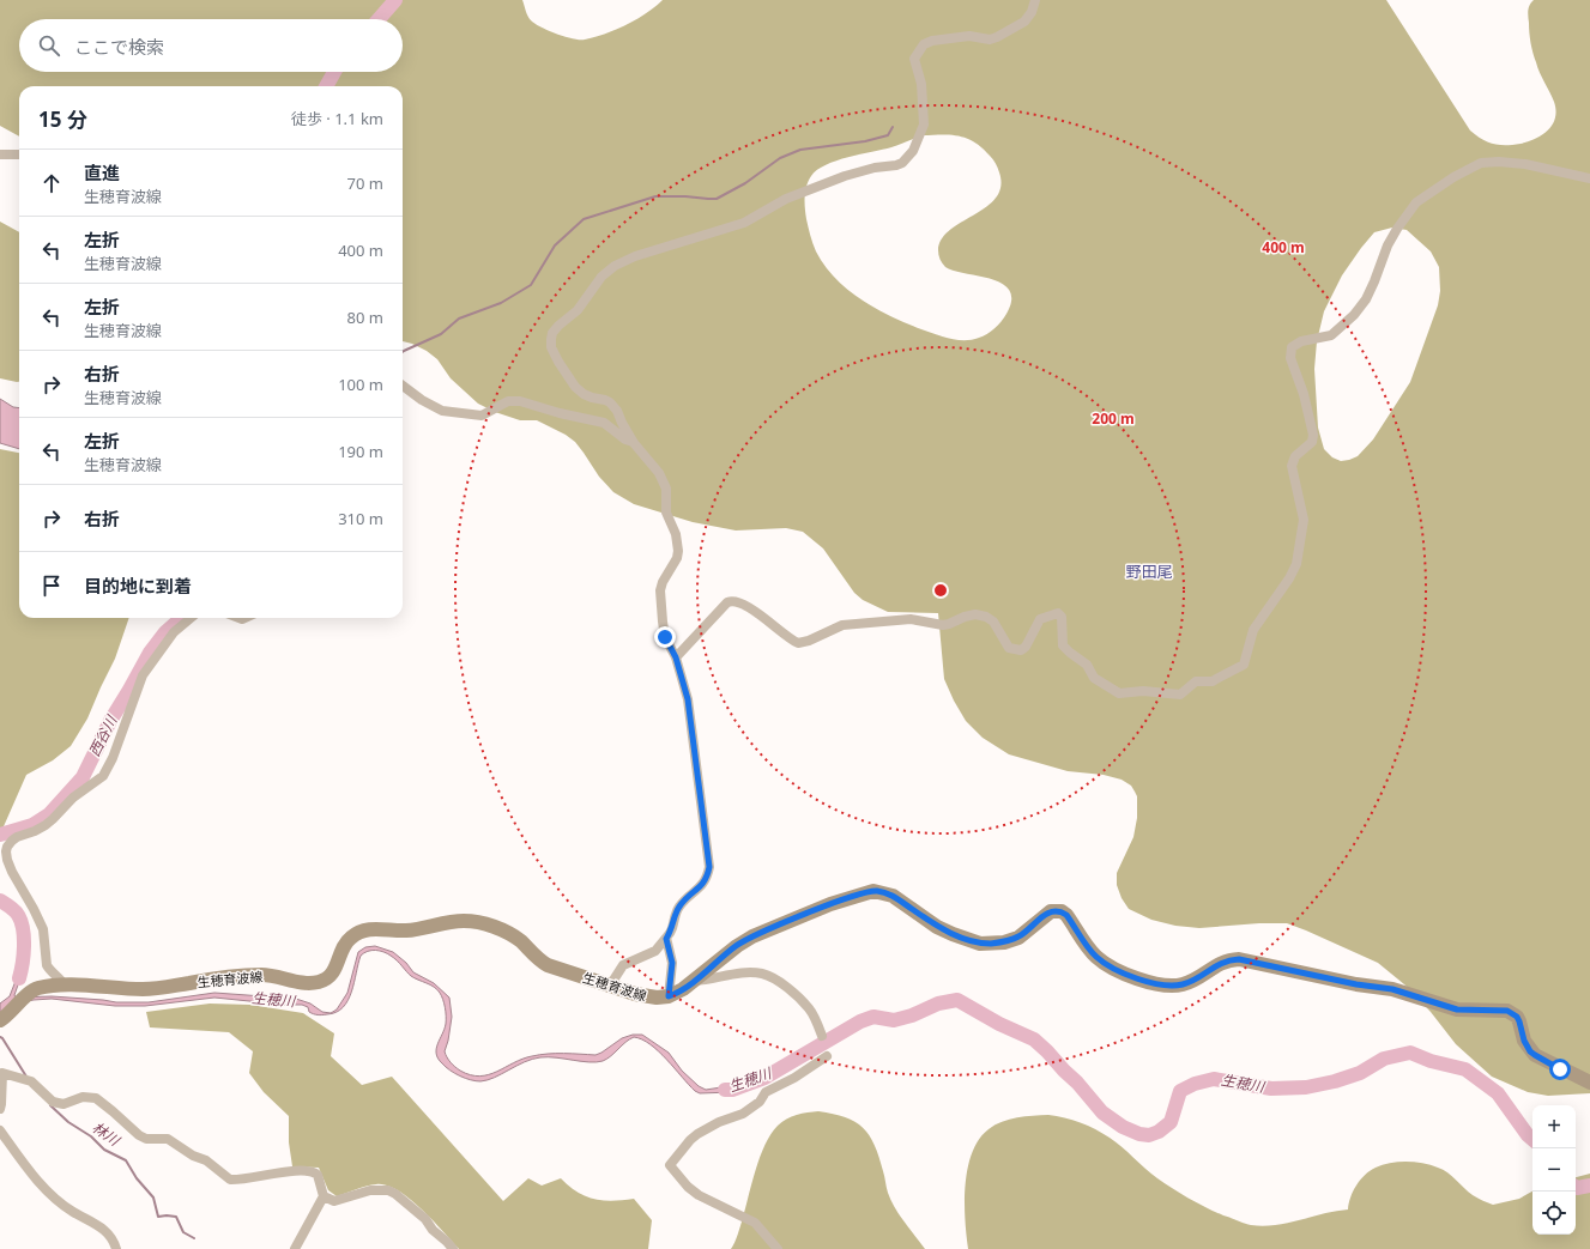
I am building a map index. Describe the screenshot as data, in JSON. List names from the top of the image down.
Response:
{
  "streets": {
    "main road": ["生穂育波線"]
  },
  "districts": ["野田尾"],
  "water": ["西谷川", "生穂川", "林川"],
  "page": {
    "search": "ここで検索",
    "heading": ["15 分", "徒歩 · 1.1 km"],
    "list": [
      ["直進", "生穂育波線", "70 m"],
      ["左折", "生穂育波線", "400 m"],
      ["左折", "生穂育波線", "80 m"],
      ["右折", "生穂育波線", "100 m"],
      ["左折", "生穂育波線", "190 m"],
      ["右折", "310 m"],
      "目的地に到着"
    ],
    "map_buttons": ["+", "−"]
  },
  "rings": ["400 m", "200 m"]
}
